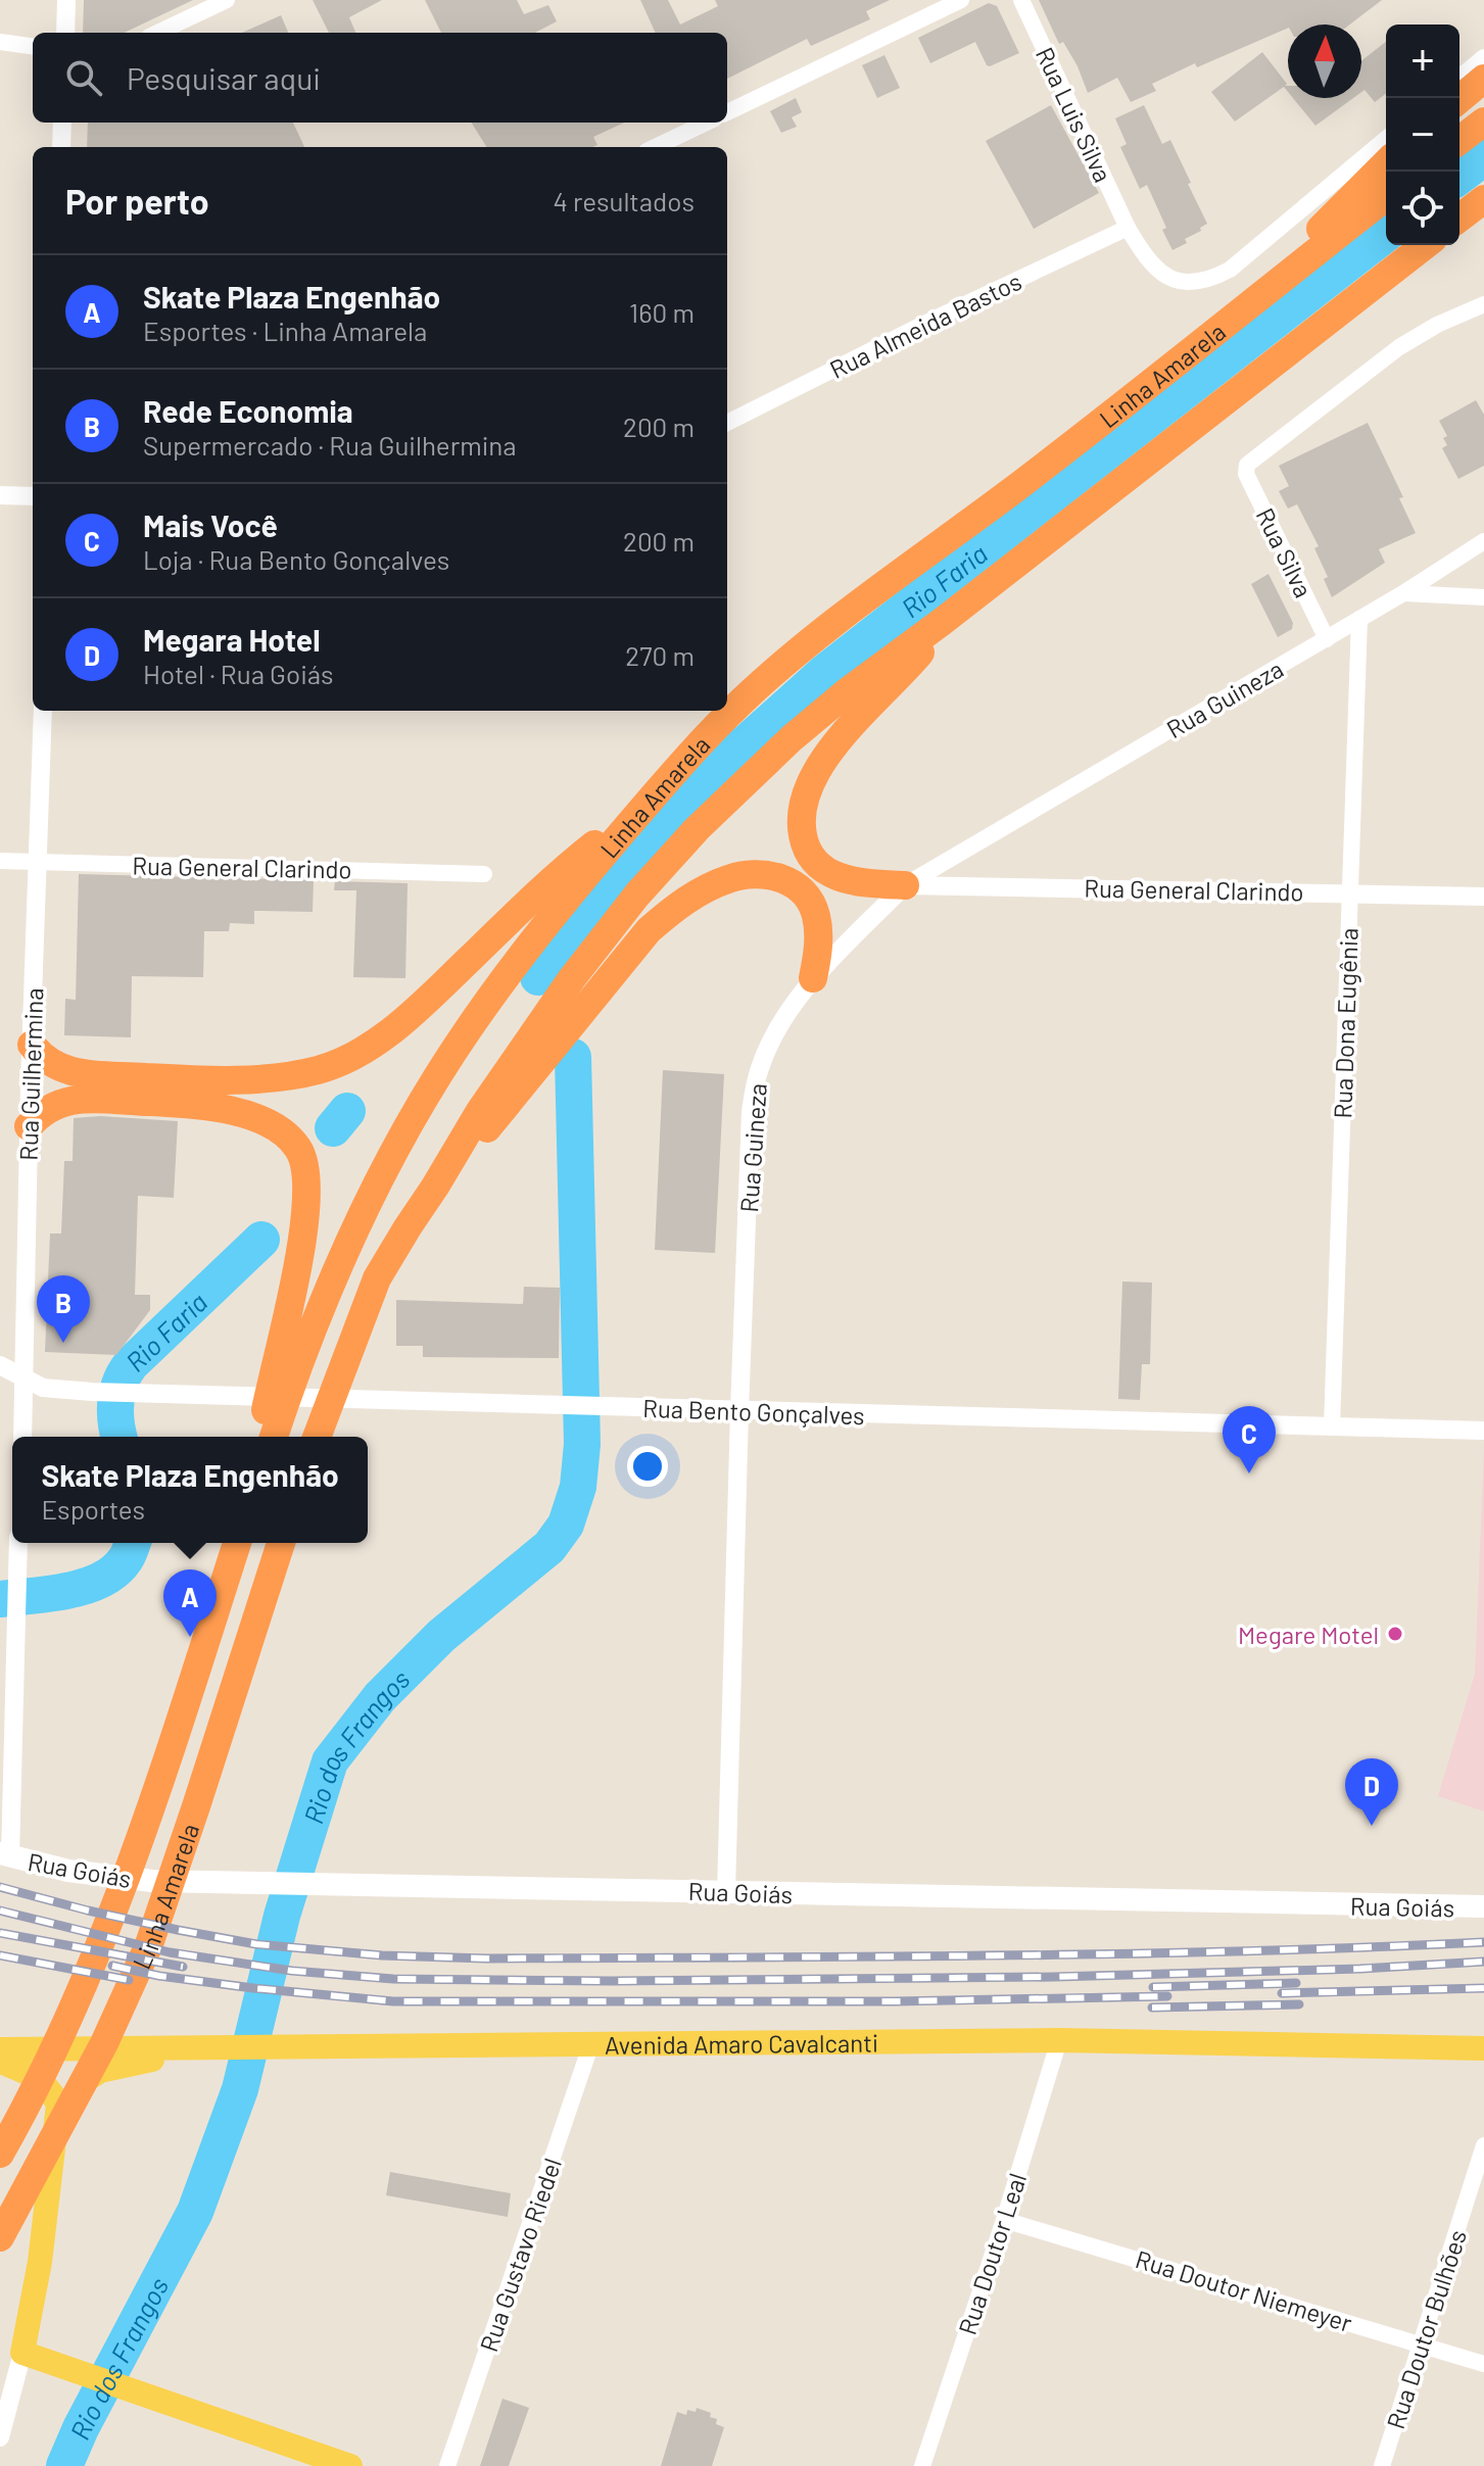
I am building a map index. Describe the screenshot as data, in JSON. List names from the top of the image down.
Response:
{
  "streets": {
    "highway": ["Linha Amarela"],
    "main road": ["Rua Goiás", "Avenida Amaro Cavalcanti"],
    "street": [
      "Rua Luis Silva",
      "Rua Almeida Bastos",
      "Rua Silva",
      "Rua Guineza",
      "Rua General Clarindo",
      "Rua Dona Eugênia",
      "Rua Guilhermina",
      "Rua Bento Gonçalves",
      "Rua Doutor Leal",
      "Rua Gustavo Riedel",
      "Rua Doutor Niemeyer",
      "Rua Doutor Bulhões"
    ]
  },
  "crossings": [
    ["Rua Luis Silva", "Rua Almeida Bastos"],
    ["Rua Silva", "Rua Guineza"],
    ["Rua Guineza", "Rua General Clarindo"],
    ["Rua Guineza", "Rua Dona Eugênia"],
    ["Rua Guineza", "Rua Bento Gonçalves"],
    ["Rua Guineza", "Rua Goiás"],
    ["Rua General Clarindo", "Rua Dona Eugênia"],
    ["Rua General Clarindo", "Rua Guilhermina"],
    ["Rua Dona Eugênia", "Rua Bento Gonçalves"],
    ["Rua Guilhermina", "Rua Bento Gonçalves"],
    ["Avenida Amaro Cavalcanti", "Rua Doutor Leal"],
    ["Avenida Amaro Cavalcanti", "Rua Gustavo Riedel"],
    ["Rua Doutor Leal", "Rua Doutor Niemeyer"],
    ["Rua Doutor Niemeyer", "Rua Doutor Bulhões"]
  ],
  "water": ["Rio Faria", "Rio dos Frangos"],
  "places": ["Megare Motel"],
  "north": "top",
  "page": {
    "map_buttons": ["+", "−"],
    "search": "Pesquisar aqui",
    "heading": ["Por perto", "4 resultados"],
    "list": [
      {
        "mark": "A",
        "name": "Skate Plaza Engenhão",
        "note": "Esportes · Linha Amarela",
        "value": "160 m"
      },
      {
        "mark": "B",
        "name": "Rede Economia",
        "note": "Supermercado · Rua Guilhermina",
        "value": "200 m"
      },
      {
        "mark": "C",
        "name": "Mais Você",
        "note": "Loja · Rua Bento Gonçalves",
        "value": "200 m"
      },
      {
        "mark": "D",
        "name": "Megara Hotel",
        "note": "Hotel · Rua Goiás",
        "value": "270 m"
      }
    ],
    "pins": [
      "B",
      "C",
      "A",
      "D"
    ],
    "popup": ["Skate Plaza Engenhão", "Esportes"]
  }
}
